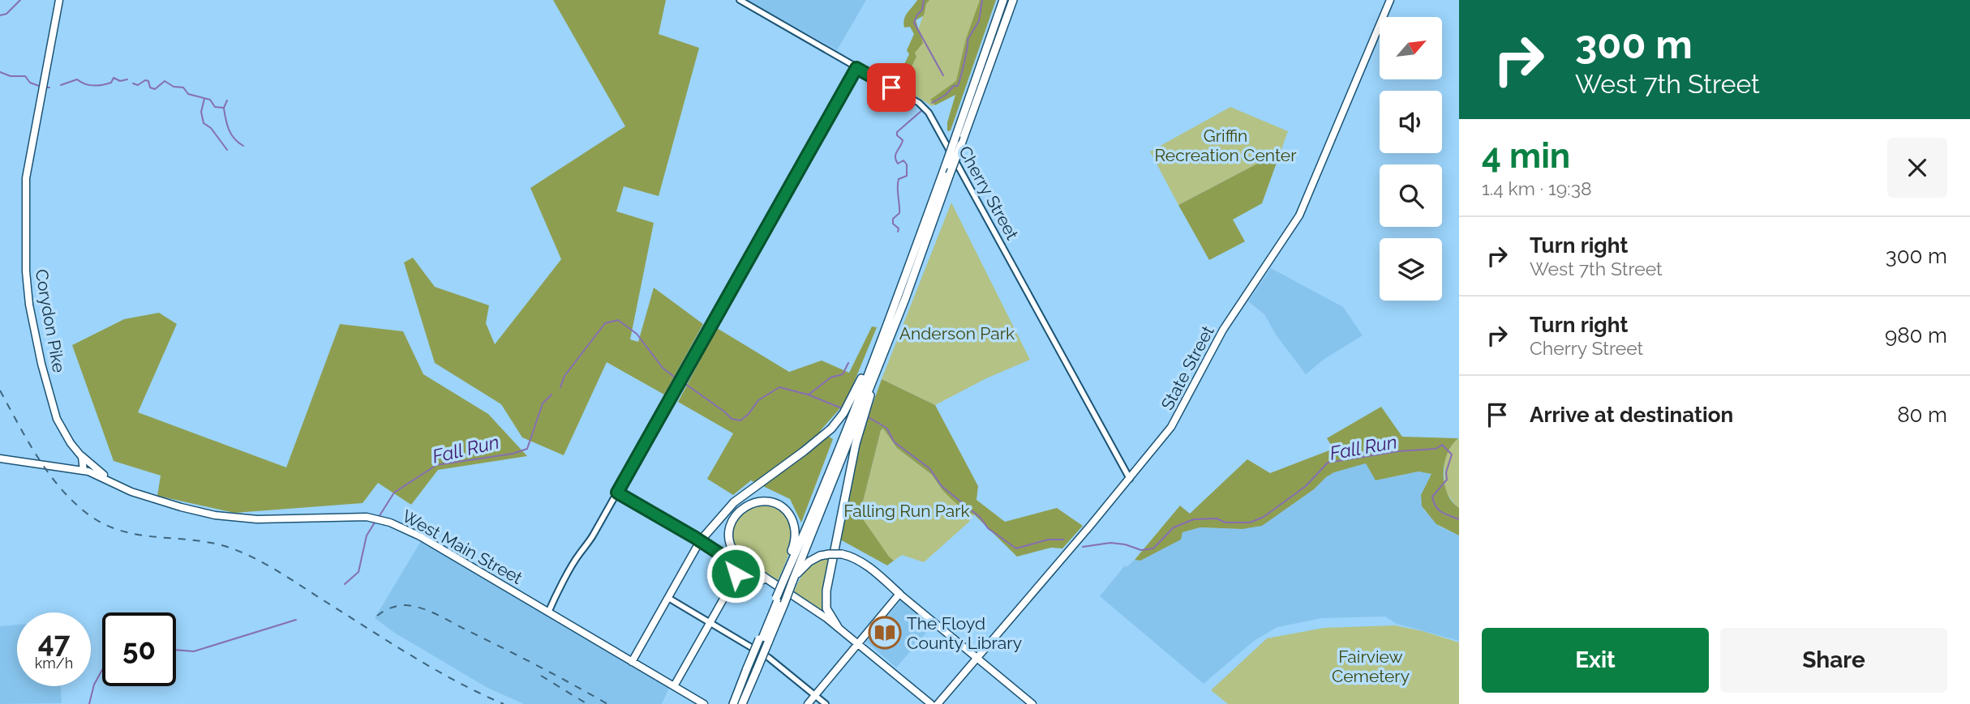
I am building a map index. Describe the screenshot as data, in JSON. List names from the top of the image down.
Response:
{
  "streets": {
    "main road": ["Corydon Pike", "State Street", "West Main Street"],
    "street": ["Cherry Street"]
  },
  "crossings": [
    ["Cherry Street", "State Street"],
    ["Corydon Pike", "West Main Street"]
  ],
  "water": ["Fall Run"],
  "parks": [
    "Griffin Recreation Center",
    "Anderson Park",
    "Falling Run Park",
    "Fairview Cemetery"
  ],
  "places": {
    "library": ["The Floyd County Library"]
  },
  "north": "top right",
  "page": {
    "turn": ["300 m", "West 7th Street"],
    "heading": ["4 min", "1.4 km · 19:38"],
    "list": [
      {
        "name": "Turn right",
        "note": "West 7th Street",
        "value": "300 m"
      },
      {
        "name": "Turn right",
        "note": "Cherry Street",
        "value": "980 m"
      },
      {
        "name": "Arrive at destination",
        "value": "80 m"
      }
    ],
    "speed": "47 km/h",
    "limit": "50",
    "buttons": ["Exit", "Share"]
  }
}
